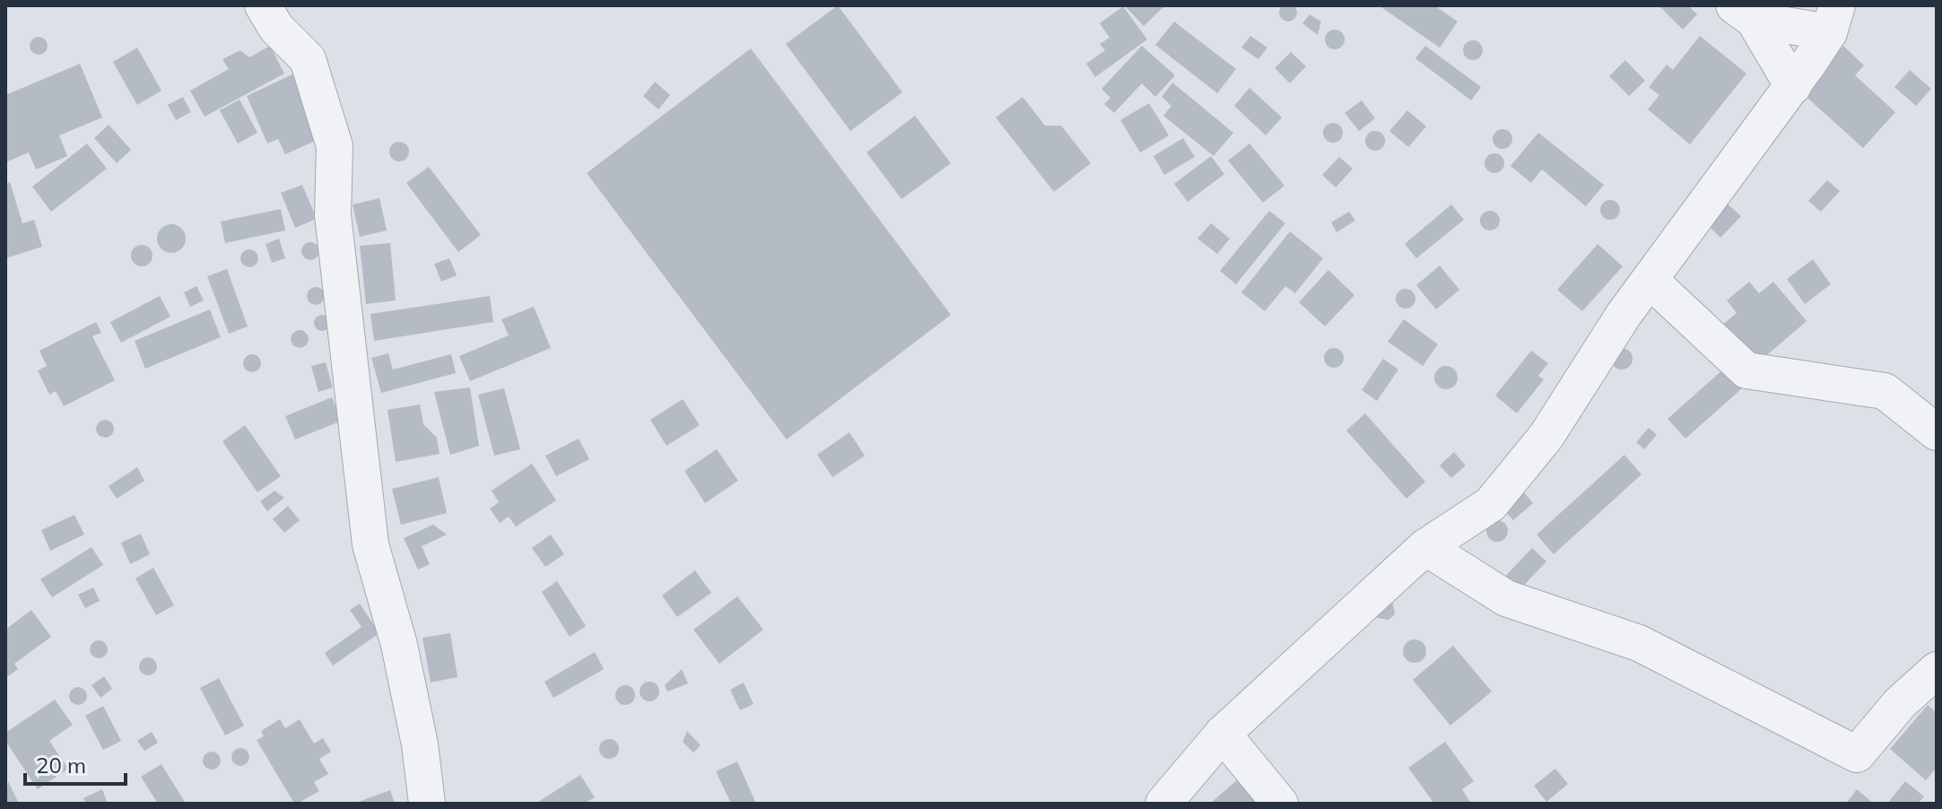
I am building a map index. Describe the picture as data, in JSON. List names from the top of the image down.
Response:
{
  "scale_bar": "20 m"
}
